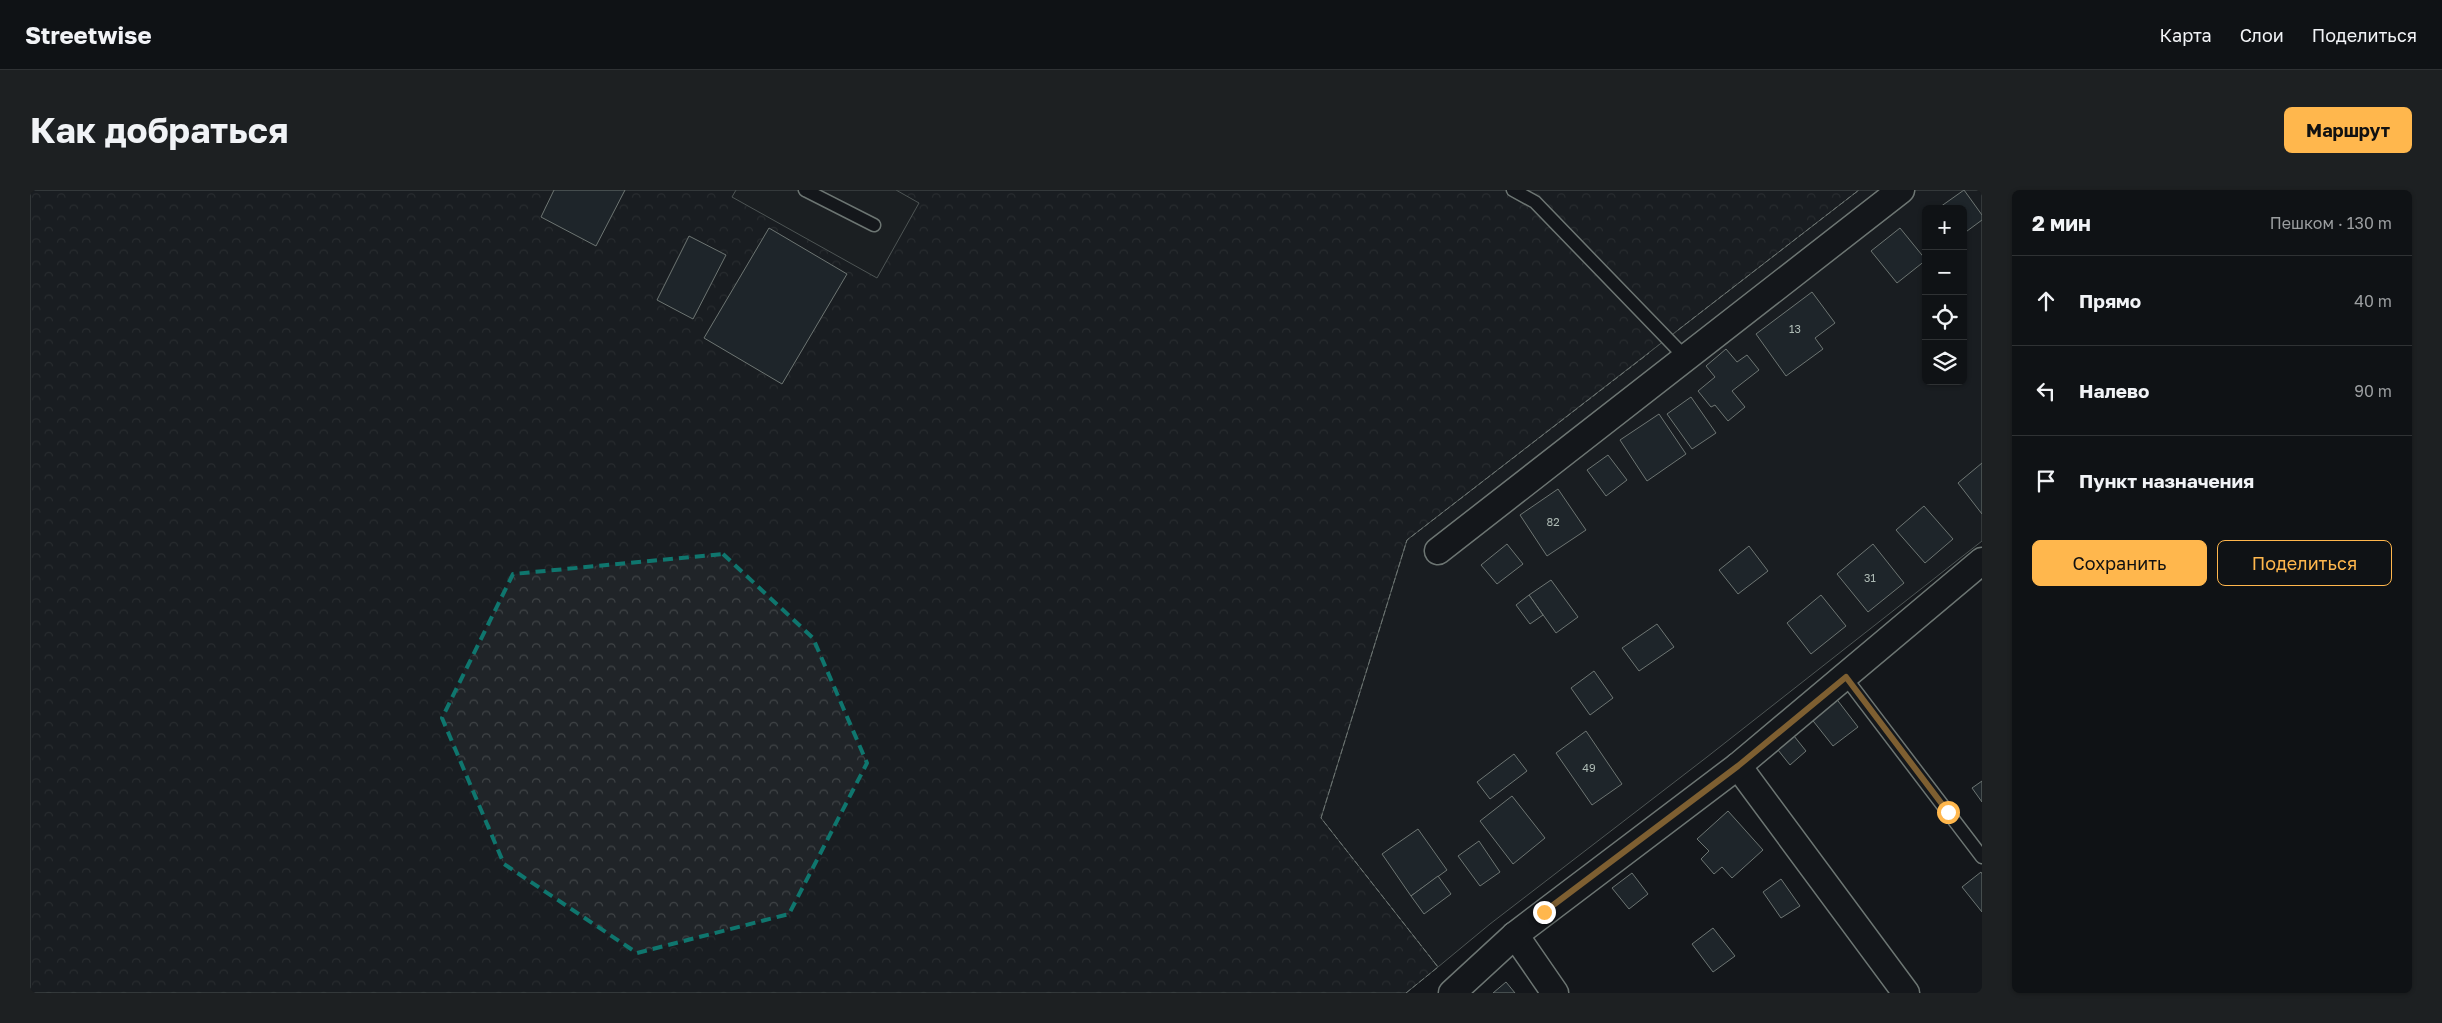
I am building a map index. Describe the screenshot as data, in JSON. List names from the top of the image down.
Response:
{
  "house_numbers": [
    "13",
    "82",
    "31",
    "49"
  ],
  "page": {
    "header": "Streetwise",
    "nav": ["Карта", "Слои", "Поделиться"],
    "buttons": [
      "Маршрут",
      ["Сохранить", "Поделиться"]
    ],
    "title": "Как добраться",
    "heading": ["2 мин", "Пешком · 130 m"],
    "map_buttons": ["+", "−"],
    "list": [
      ["Прямо", "40 m"],
      ["Налево", "90 m"],
      "Пункт назначения"
    ]
  }
}
